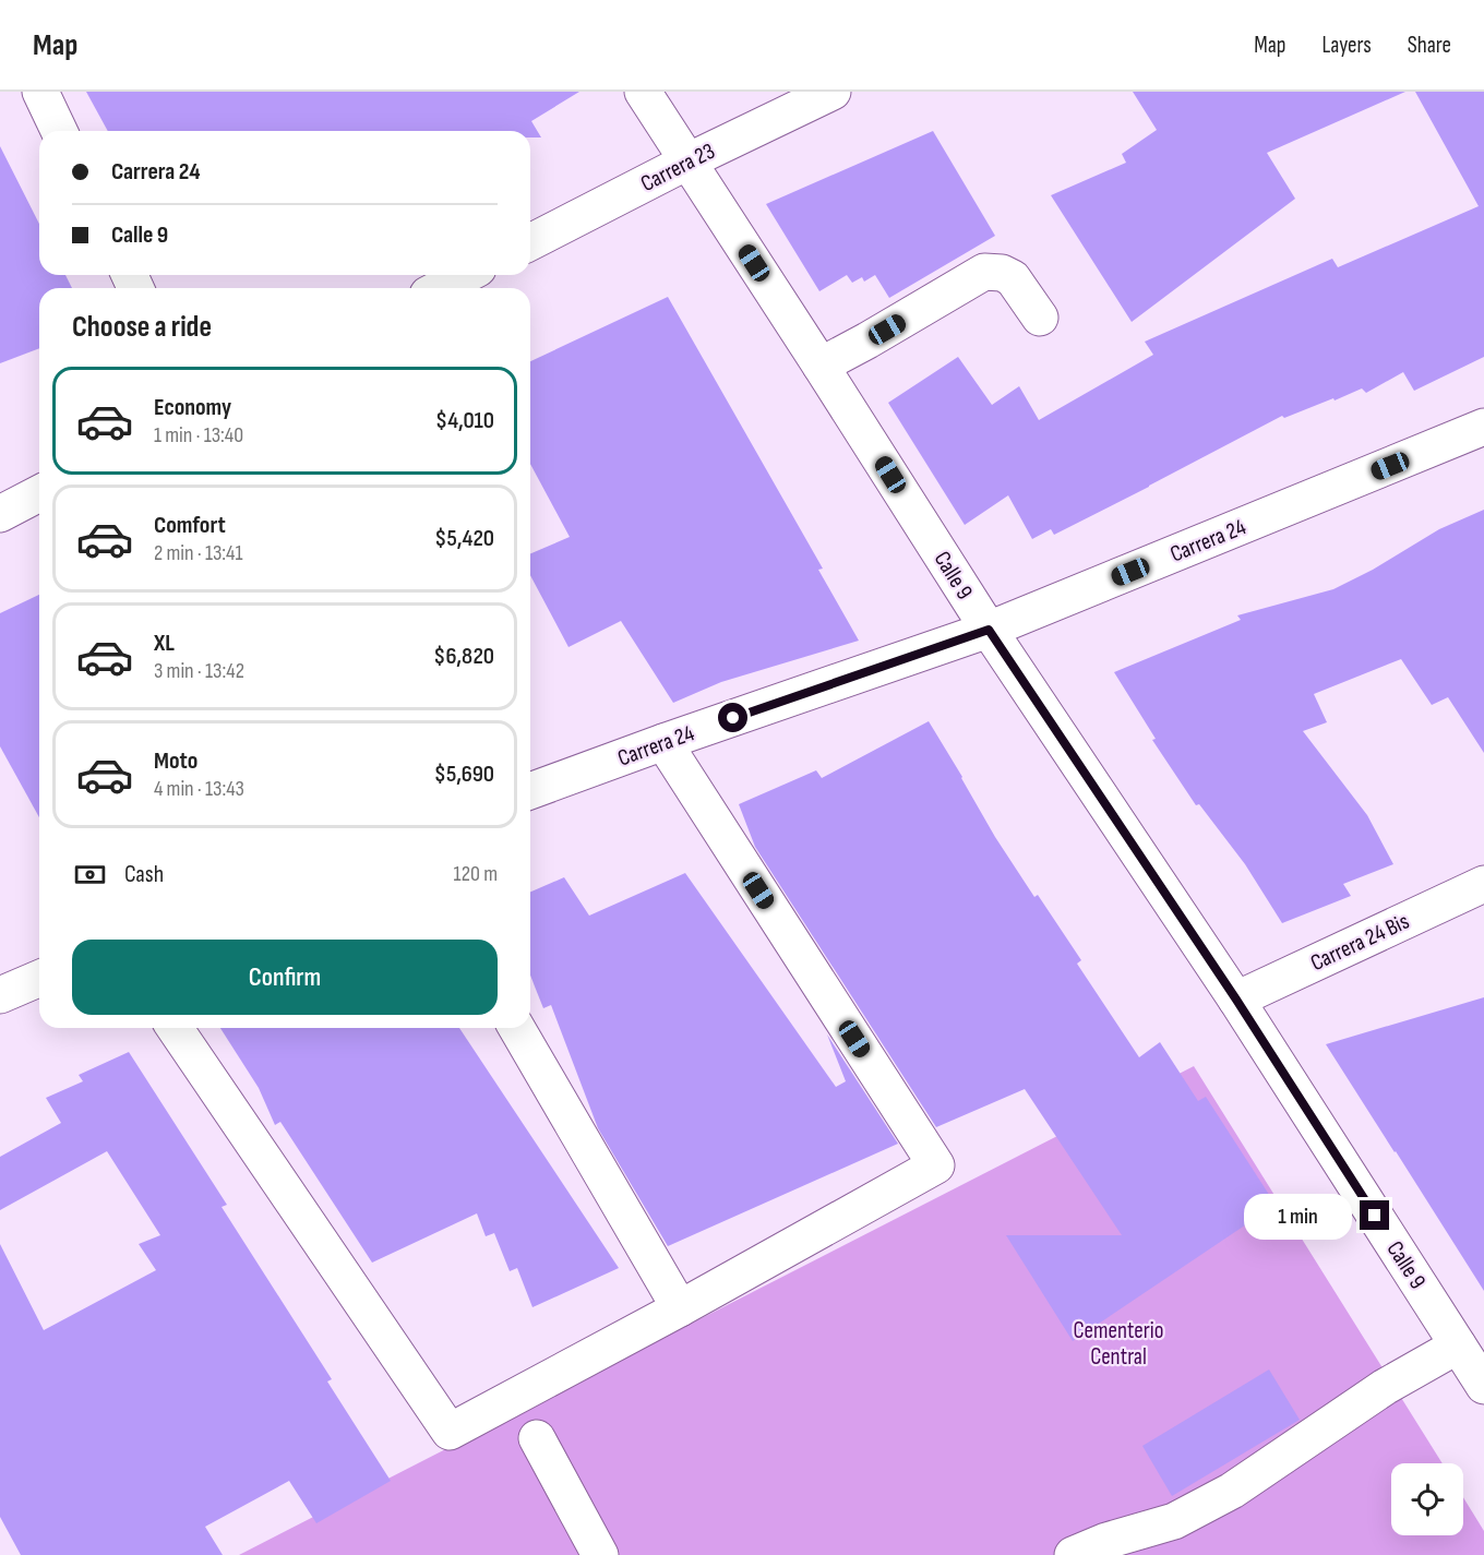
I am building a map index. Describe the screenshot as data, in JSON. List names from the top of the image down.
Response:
{
  "streets": {
    "street": [
      "Carrera 23",
      "Carrera 24",
      "Calle 9",
      "Carrera 24 Bis"
    ]
  },
  "crossings": [
    ["Carrera 23", "Calle 9"],
    ["Carrera 24", "Calle 9"],
    ["Calle 9", "Carrera 24 Bis"]
  ],
  "parks": ["Cementerio Central"],
  "page": {
    "header": "Map",
    "nav": ["Map", "Layers", "Share"],
    "banner": ["Carrera 24", "Calle 9"],
    "heading": "Choose a ride",
    "list": [
      {
        "name": "Economy",
        "note": "1 min · 13:40",
        "value": "$4,010"
      },
      {
        "name": "Comfort",
        "note": "2 min · 13:41",
        "value": "$5,420"
      },
      {
        "name": "XL",
        "note": "3 min · 13:42",
        "value": "$6,820"
      },
      {
        "name": "Moto",
        "note": "4 min · 13:43",
        "value": "$5,690"
      }
    ],
    "pay": ["Cash", "120 m"],
    "buttons": "Confirm",
    "bubble": "1 min"
  }
}
